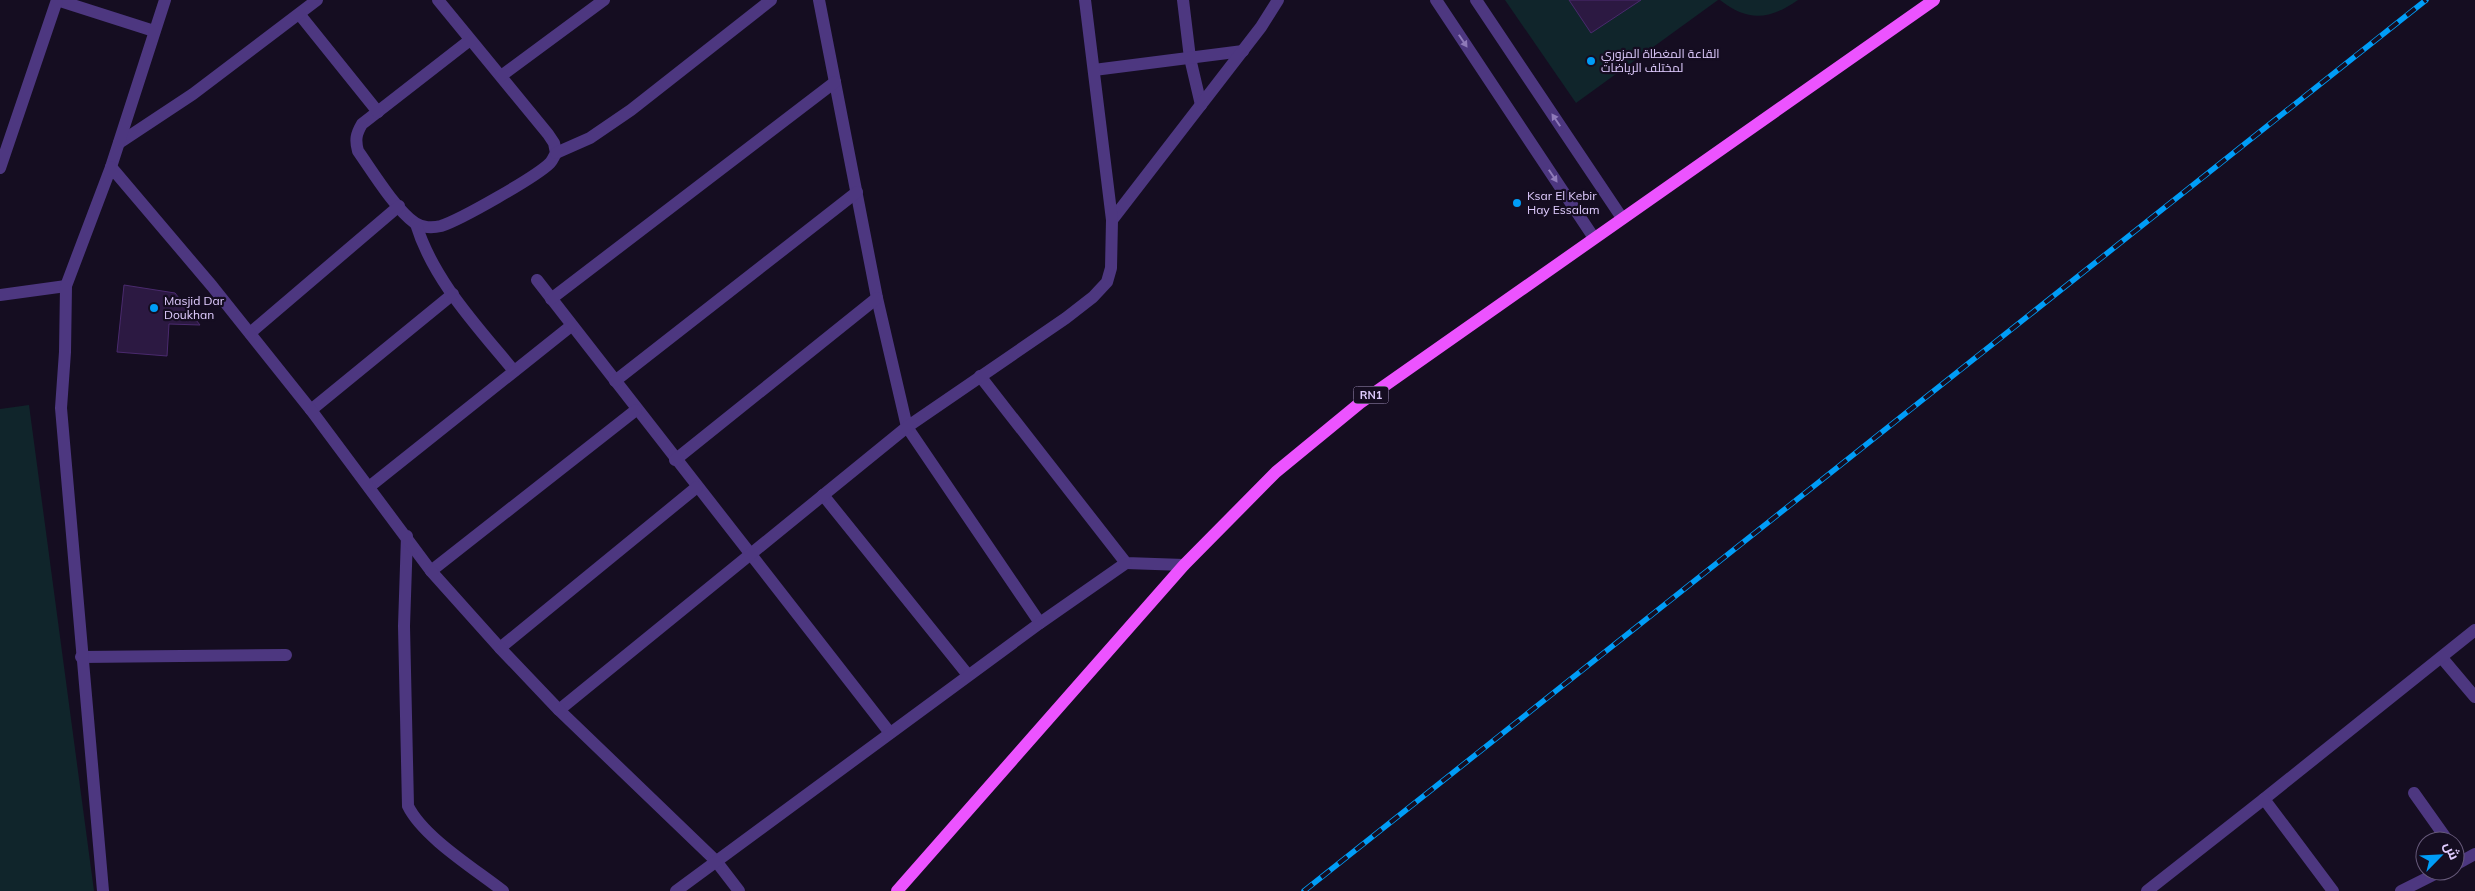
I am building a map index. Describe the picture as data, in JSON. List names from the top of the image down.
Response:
{
  "streets": {
    "main road": ["RN1"]
  },
  "places": ["القاعة المغطاة المزوري لمختلف الرياضات", "Ksar El Kebir Hay Essalam", "Masjid Dar Doukhan"],
  "north": "top right"
}
